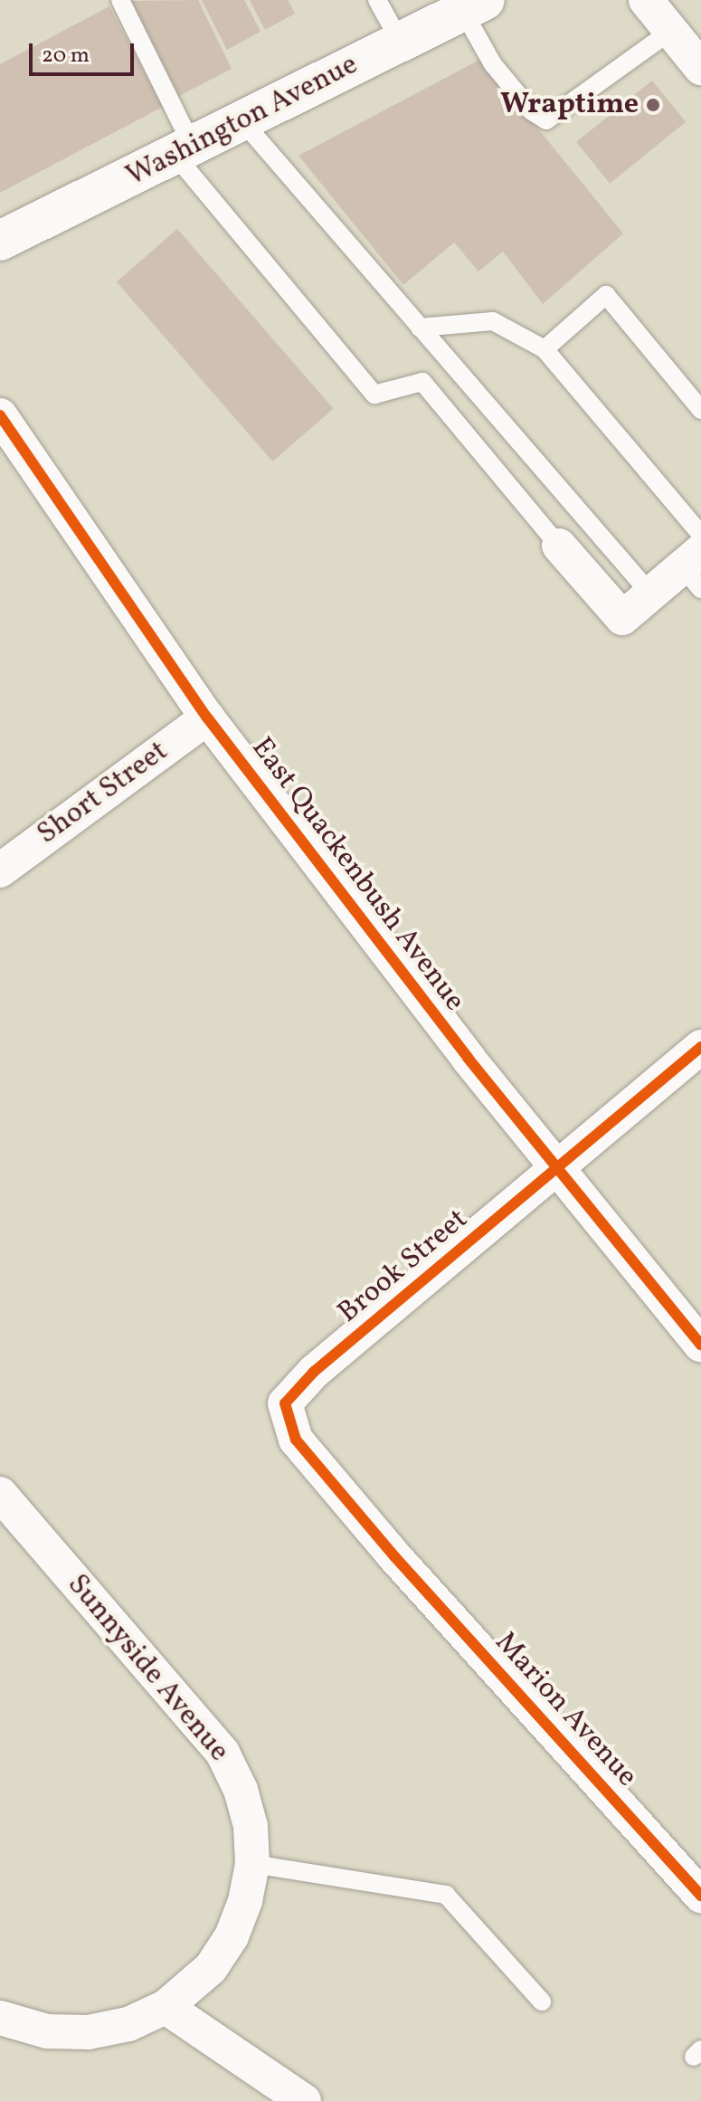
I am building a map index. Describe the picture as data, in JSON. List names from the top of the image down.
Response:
{
  "streets": {
    "main road": ["Washington Avenue"],
    "street": [
      "Short Street",
      "East Quackenbush Avenue",
      "Brook Street",
      "Sunnyside Avenue",
      "Marion Avenue"
    ]
  },
  "crossings": [
    ["Short Street", "East Quackenbush Avenue"],
    ["East Quackenbush Avenue", "Brook Street"],
    ["Brook Street", "Marion Avenue"]
  ],
  "places": ["Wraptime"],
  "scale_bar": "20 m"
}
